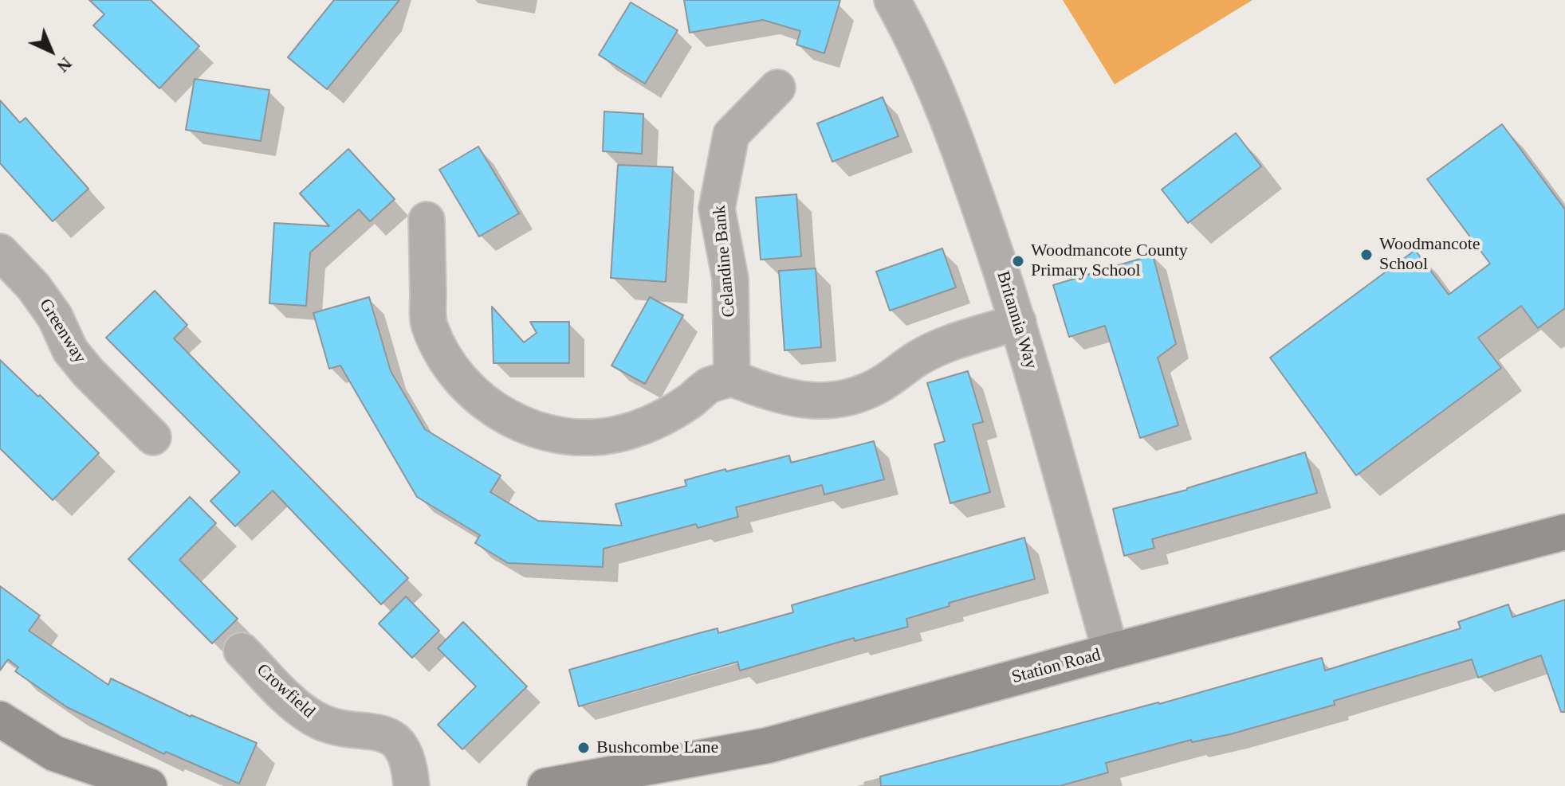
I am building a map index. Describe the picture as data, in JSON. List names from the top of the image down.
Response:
{
  "streets": {
    "street": [
      "Celandine Bank",
      "Britannia Way",
      "Greenway",
      "Station Road",
      "Crowfield"
    ]
  },
  "crossings": [
    ["Britannia Way", "Station Road"]
  ],
  "places": ["Woodmancote School", "Woodmancote County Primary School", "Bushcombe Lane"],
  "north": "bottom right"
}
